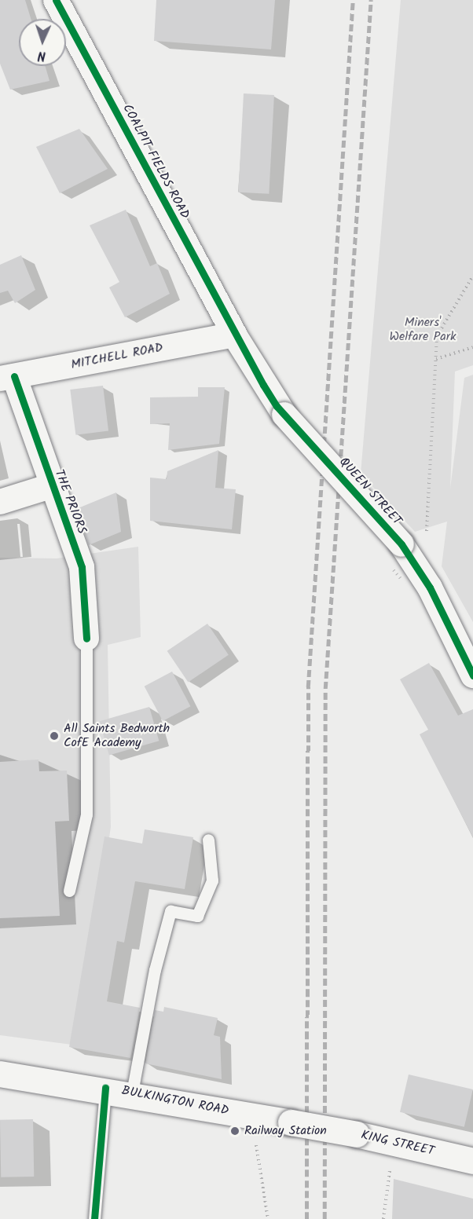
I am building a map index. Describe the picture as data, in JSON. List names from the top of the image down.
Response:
{
  "streets": {
    "main road": ["BULKINGTON ROAD", "KING STREET"],
    "street": [
      "COALPIT FIELDS ROAD",
      "MITCHELL ROAD",
      "QUEEN STREET",
      "THE PRIORS"
    ]
  },
  "crossings": [
    ["COALPIT FIELDS ROAD", "MITCHELL ROAD"],
    ["COALPIT FIELDS ROAD", "QUEEN STREET"],
    ["MITCHELL ROAD", "QUEEN STREET"],
    ["MITCHELL ROAD", "THE PRIORS"],
    ["BULKINGTON ROAD", "KING STREET"]
  ],
  "parks": ["Miners' Welfare Park"],
  "places": ["All Saints Bedworth CofE Academy", "Railway Station"],
  "north": "bottom"
}
